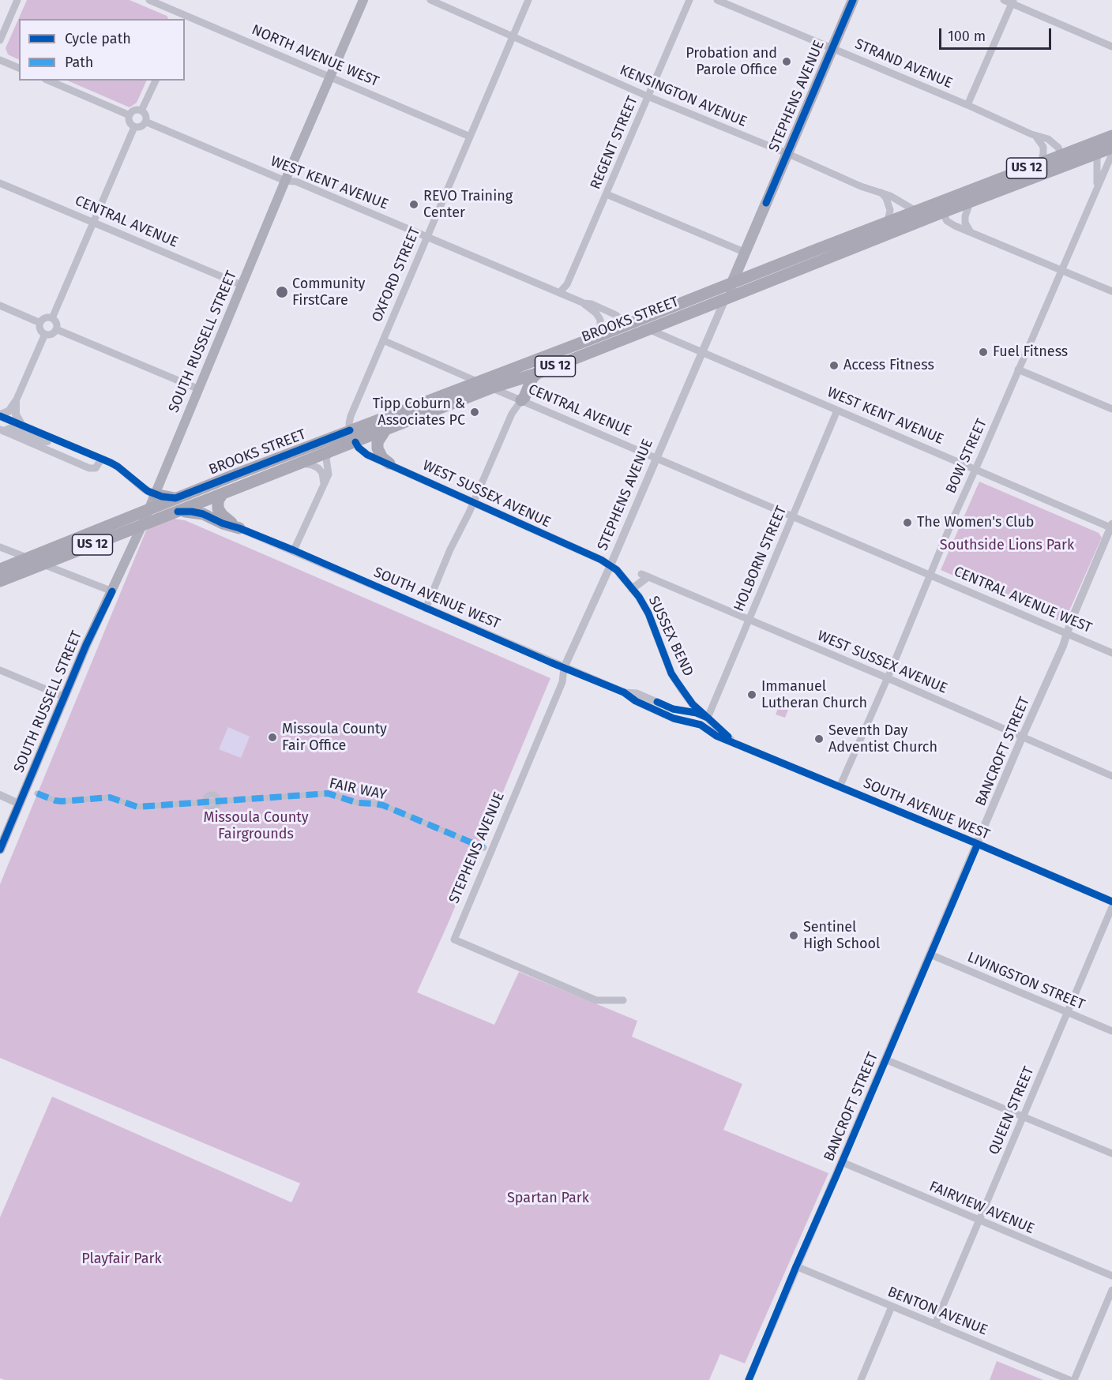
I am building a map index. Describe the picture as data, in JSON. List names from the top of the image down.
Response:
{
  "streets": {
    "highway": ["US 12", "BROOKS STREET"],
    "main road": ["STEPHENS AVENUE", "SOUTH RUSSELL STREET"],
    "street": [
      "NORTH AVENUE WEST",
      "STRAND AVENUE",
      "KENSINGTON AVENUE",
      "REGENT STREET",
      "WEST KENT AVENUE",
      "CENTRAL AVENUE",
      "OXFORD STREET",
      "BOW STREET",
      "WEST SUSSEX AVENUE",
      "HOLBORN STREET",
      "SOUTH AVENUE WEST",
      "CENTRAL AVENUE WEST",
      "SUSSEX BEND",
      "BANCROFT STREET",
      "FAIR WAY",
      "LIVINGSTON STREET",
      "QUEEN STREET",
      "FAIRVIEW AVENUE",
      "BENTON AVENUE"
    ]
  },
  "crossings": [
    ["NORTH AVENUE WEST", "OXFORD STREET"],
    ["NORTH AVENUE WEST", "SOUTH RUSSELL STREET"],
    ["STRAND AVENUE", "STEPHENS AVENUE"],
    ["STRAND AVENUE", "BROOKS STREET"],
    ["KENSINGTON AVENUE", "STEPHENS AVENUE"],
    ["KENSINGTON AVENUE", "REGENT STREET"],
    ["KENSINGTON AVENUE", "OXFORD STREET"],
    ["KENSINGTON AVENUE", "BROOKS STREET"],
    ["STEPHENS AVENUE", "WEST KENT AVENUE"],
    ["STEPHENS AVENUE", "CENTRAL AVENUE"],
    ["STEPHENS AVENUE", "BROOKS STREET"],
    ["STEPHENS AVENUE", "WEST SUSSEX AVENUE"],
    ["STEPHENS AVENUE", "SOUTH AVENUE WEST"],
    ["STEPHENS AVENUE", "SUSSEX BEND"],
    ["REGENT STREET", "WEST KENT AVENUE"],
    ["WEST KENT AVENUE", "OXFORD STREET"],
    ["WEST KENT AVENUE", "BROOKS STREET"],
    ["WEST KENT AVENUE", "SOUTH RUSSELL STREET"],
    ["WEST KENT AVENUE", "BOW STREET"],
    ["WEST KENT AVENUE", "HOLBORN STREET"],
    ["WEST KENT AVENUE", "BANCROFT STREET"],
    ["CENTRAL AVENUE", "OXFORD STREET"],
    ["CENTRAL AVENUE", "BROOKS STREET"],
    ["CENTRAL AVENUE", "SOUTH RUSSELL STREET"],
    ["CENTRAL AVENUE", "HOLBORN STREET"],
    ["CENTRAL AVENUE", "CENTRAL AVENUE WEST"],
    ["OXFORD STREET", "BROOKS STREET"],
    ["OXFORD STREET", "WEST SUSSEX AVENUE"],
    ["BROOKS STREET", "SOUTH RUSSELL STREET"],
    ["BROOKS STREET", "BOW STREET"],
    ["BROOKS STREET", "WEST SUSSEX AVENUE"],
    ["BOW STREET", "WEST SUSSEX AVENUE"],
    ["BOW STREET", "SOUTH AVENUE WEST"],
    ["BOW STREET", "CENTRAL AVENUE WEST"],
    ["WEST SUSSEX AVENUE", "HOLBORN STREET"],
    ["WEST SUSSEX AVENUE", "SUSSEX BEND"],
    ["WEST SUSSEX AVENUE", "BANCROFT STREET"],
    ["HOLBORN STREET", "SOUTH AVENUE WEST"],
    ["HOLBORN STREET", "CENTRAL AVENUE WEST"],
    ["HOLBORN STREET", "SUSSEX BEND"],
    ["SOUTH AVENUE WEST", "SUSSEX BEND"],
    ["SOUTH AVENUE WEST", "BANCROFT STREET"],
    ["CENTRAL AVENUE WEST", "BANCROFT STREET"],
    ["BANCROFT STREET", "LIVINGSTON STREET"],
    ["BANCROFT STREET", "FAIRVIEW AVENUE"],
    ["BANCROFT STREET", "BENTON AVENUE"],
    ["LIVINGSTON STREET", "QUEEN STREET"],
    ["QUEEN STREET", "FAIRVIEW AVENUE"],
    ["QUEEN STREET", "BENTON AVENUE"]
  ],
  "parks": [
    "Southside Lions Park",
    "Missoula County Fairgrounds",
    "Spartan Park",
    "Playfair Park"
  ],
  "places": [
    "Probation and Parole Office",
    "REVO Training Center",
    "Community FirstCare",
    "Fuel Fitness",
    "Access Fitness",
    "Tipp Coburn & Associates PC",
    "The Women's Club",
    "Immanuel Lutheran Church",
    "Missoula County Fair Office",
    "Seventh Day Adventist Church",
    "Sentinel High School"
  ],
  "legend": ["Cycle path", "Path"],
  "scale_bar": "100 m"
}
